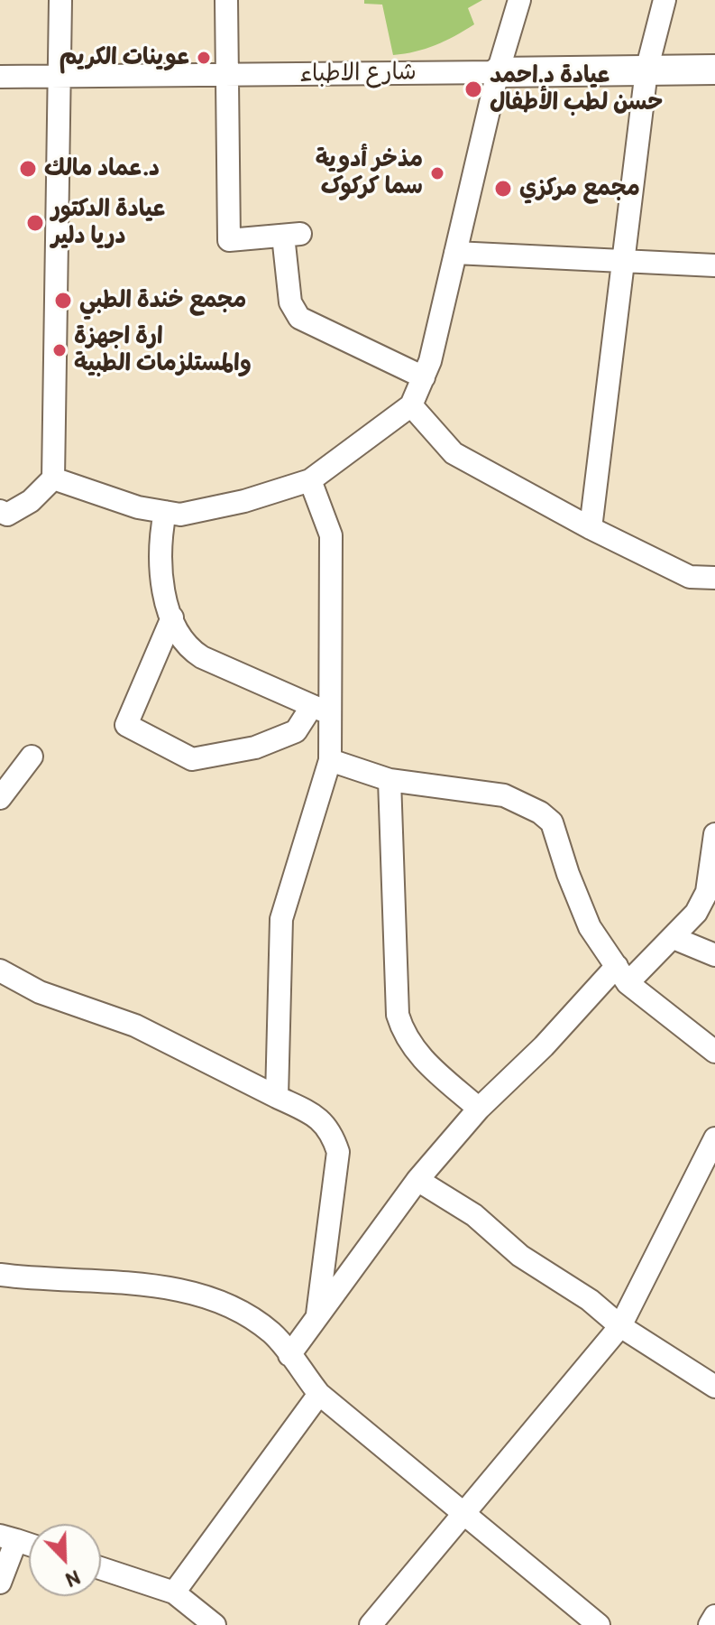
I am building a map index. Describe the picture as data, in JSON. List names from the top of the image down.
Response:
{
  "streets": {
    "street": ["شارع الاطباء"]
  },
  "places": [
    "عوينات الكريم",
    "عيادة د.احمد حسن لطب الأطفال",
    "د.عماد مالك",
    "مذخر أدویة سما کرکوک",
    "مجمع مركزي",
    "عيادة الدكتور دريا دلير",
    "مجمع خندة الطبي",
    "ارة اجهزة والمستلزمات الطبية"
  ],
  "north": "bottom right"
}
